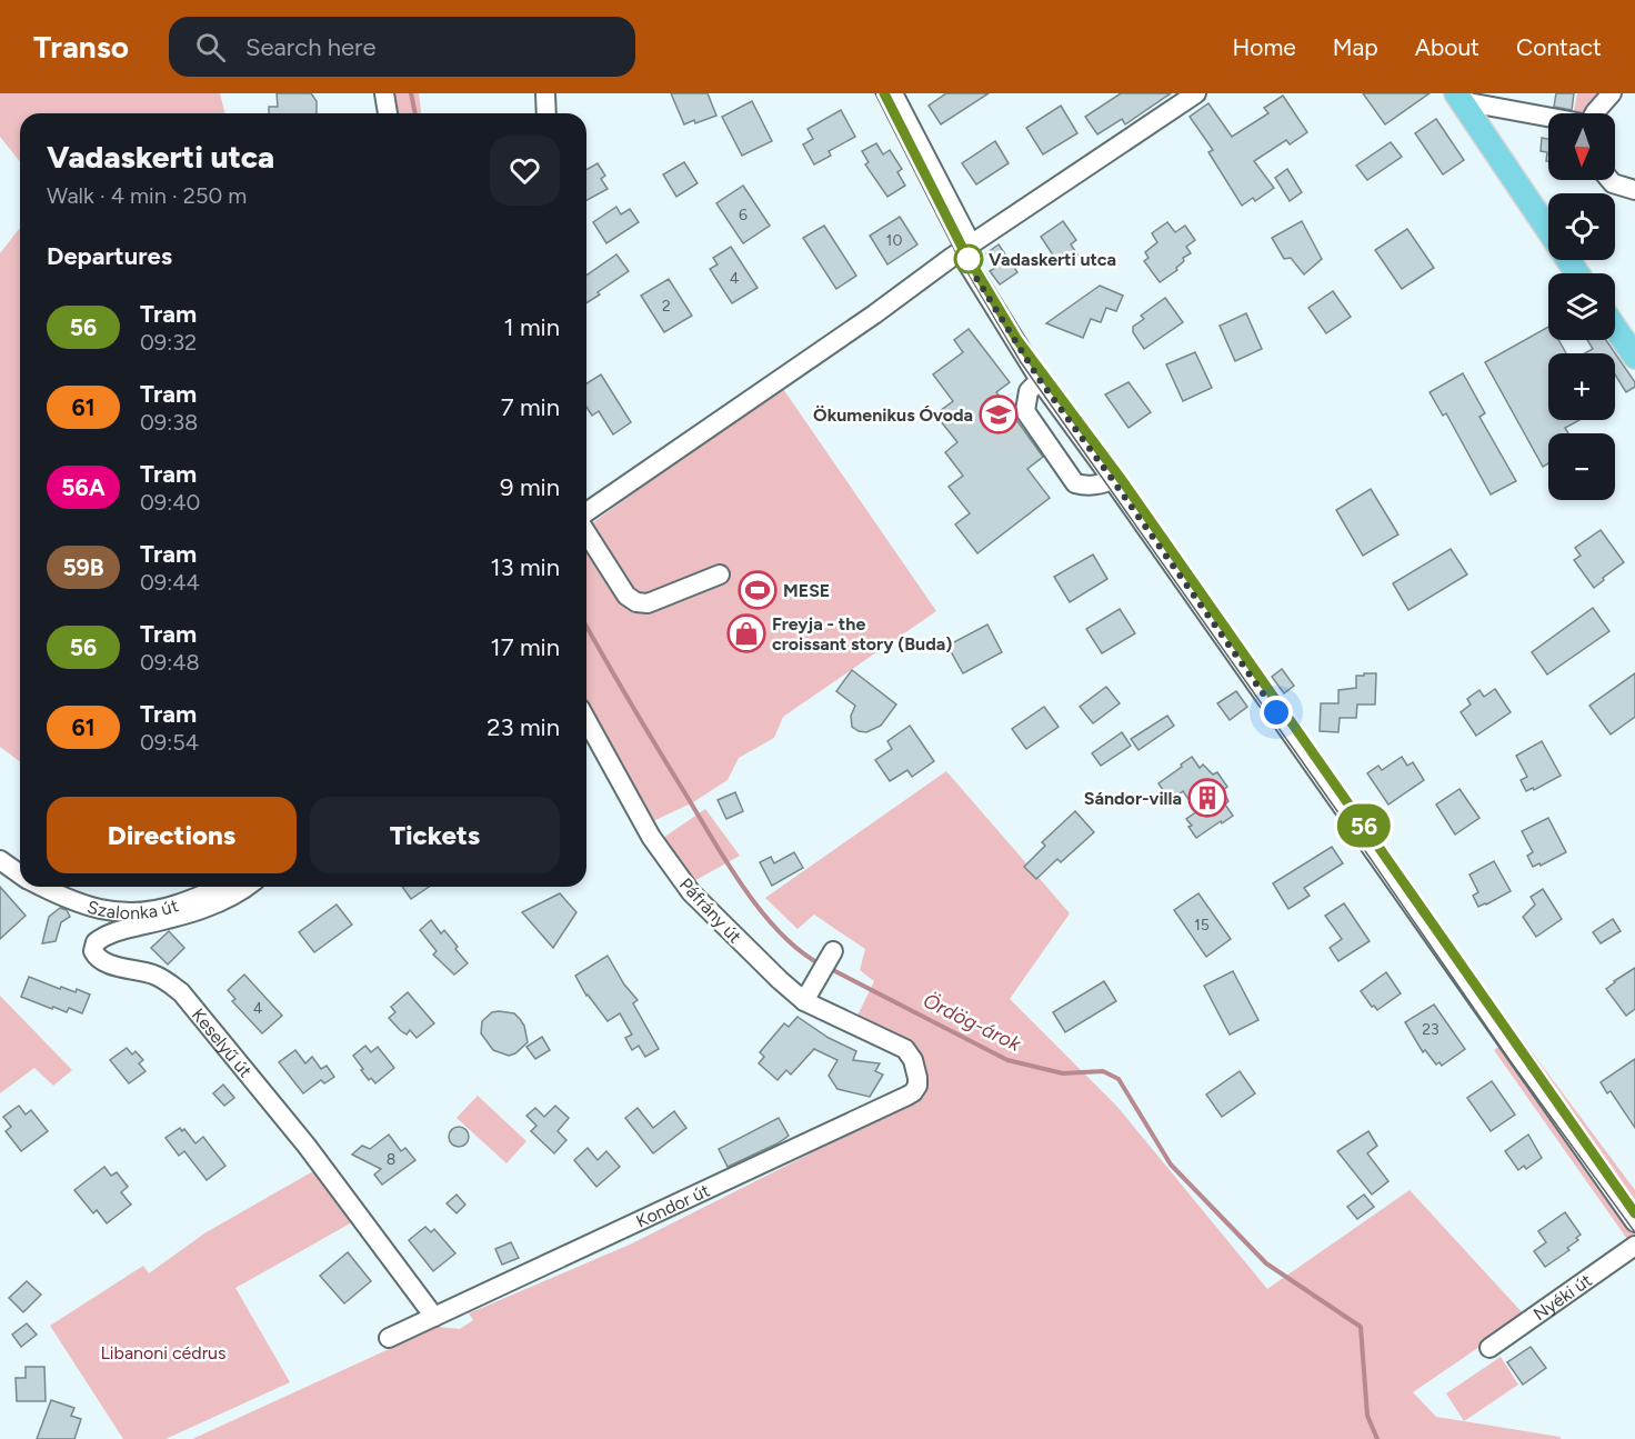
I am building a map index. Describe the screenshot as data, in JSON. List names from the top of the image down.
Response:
{
  "streets": {
    "street": [
      "Szalonka út",
      "Páfrány út",
      "Keselyű út",
      "Kondor út",
      "Nyéki út"
    ]
  },
  "crossings": [
    ["Páfrány út", "Kondor út"],
    ["Keselyű út", "Kondor út"]
  ],
  "water": ["Ördög-árok"],
  "parks": ["Libanoni cédrus"],
  "places": {
    "other": ["Vadaskerti utca"],
    "school or university": ["Ökumenikus Óvoda"],
    "sports": ["MESE"],
    "shop": ["Freyja - the croissant story (Buda)"],
    "building": ["Sándor-villa"]
  },
  "lines": ["tram line 56"],
  "house_numbers": [
    "6",
    "10",
    "4",
    "2",
    "15",
    "4",
    "23",
    "8"
  ],
  "north": "bottom",
  "page": {
    "header": "Transo",
    "search": "Search here",
    "nav": [
      "Home",
      "Map",
      "About",
      "Contact"
    ],
    "on_map": "56",
    "map_buttons": ["+", "−"],
    "heading": [
      ["Vadaskerti utca", "Walk · 4 min · 250 m"],
      "Departures"
    ],
    "list": [
      {
        "mark": "56",
        "name": "Tram",
        "note": "09:32",
        "value": "1 min"
      },
      {
        "mark": "61",
        "name": "Tram",
        "note": "09:38",
        "value": "7 min"
      },
      {
        "mark": "56A",
        "name": "Tram",
        "note": "09:40",
        "value": "9 min"
      },
      {
        "mark": "59B",
        "name": "Tram",
        "note": "09:44",
        "value": "13 min"
      },
      {
        "mark": "56",
        "name": "Tram",
        "note": "09:48",
        "value": "17 min"
      },
      {
        "mark": "61",
        "name": "Tram",
        "note": "09:54",
        "value": "23 min"
      }
    ],
    "buttons": ["Directions", "Tickets"]
  }
}
